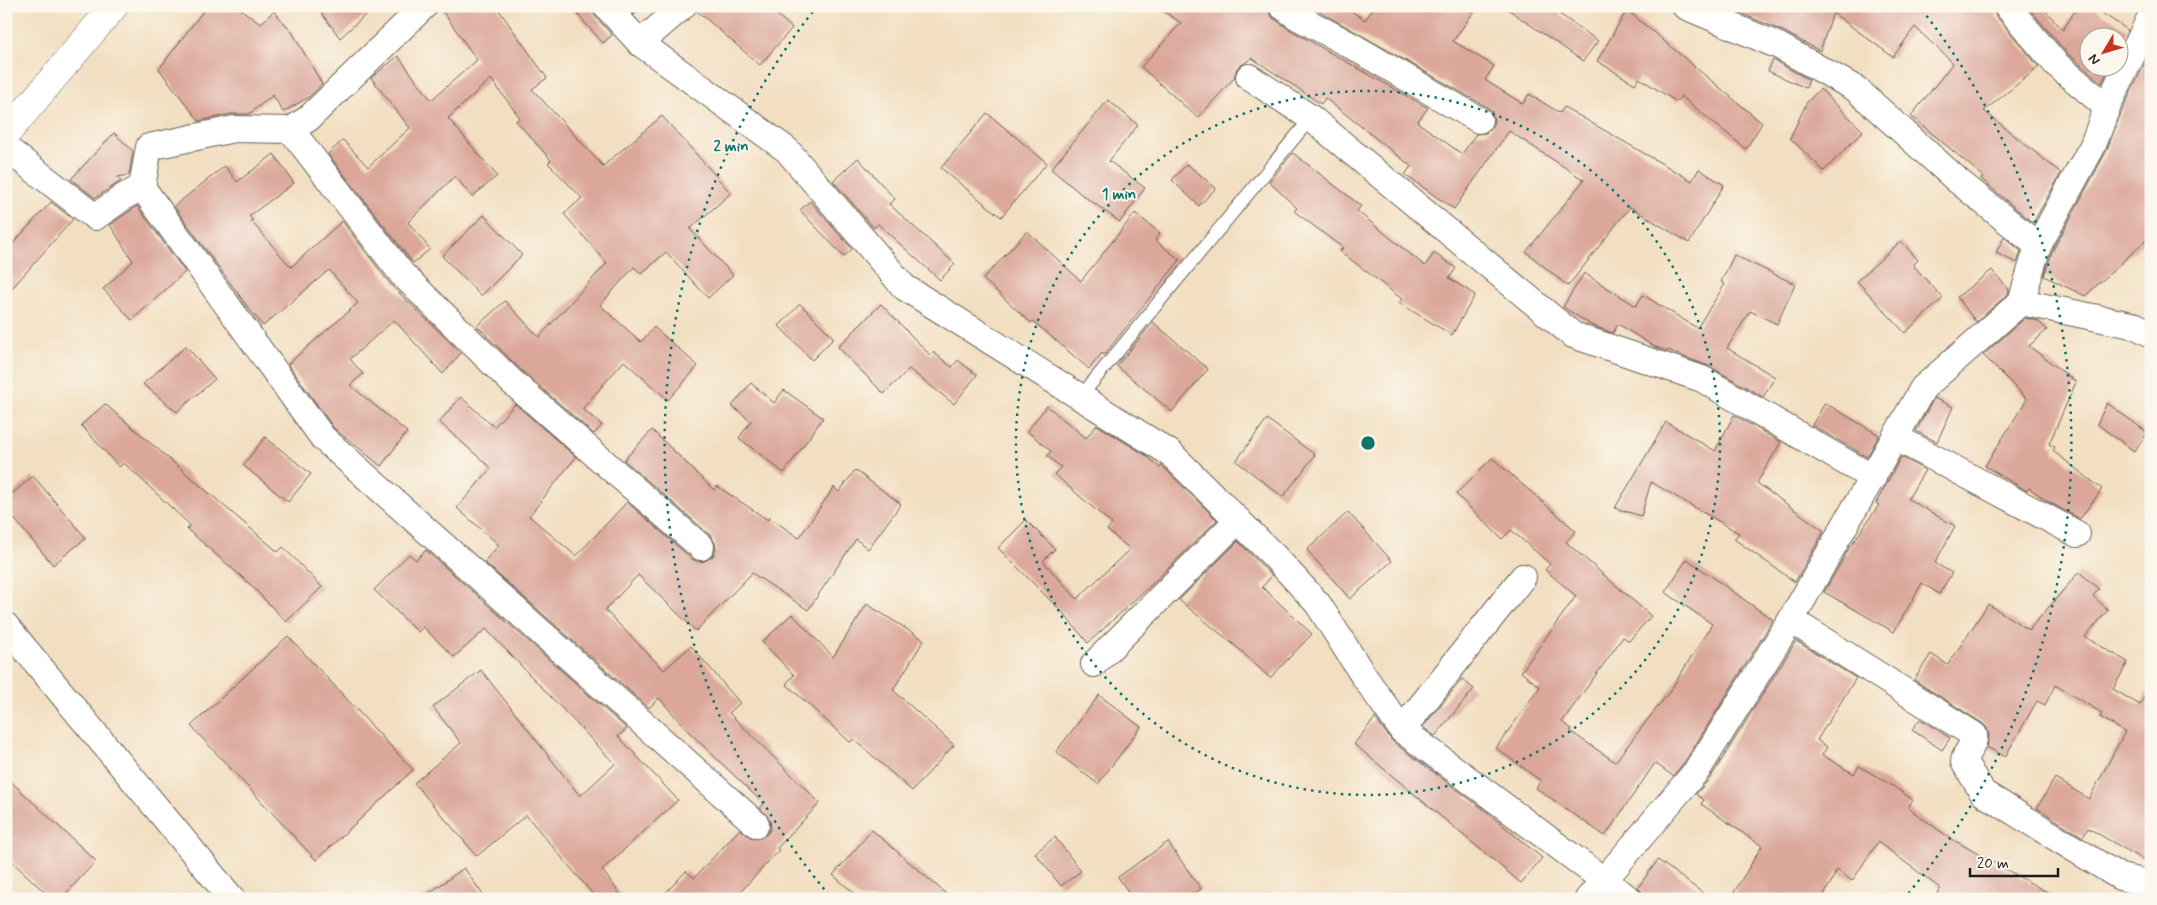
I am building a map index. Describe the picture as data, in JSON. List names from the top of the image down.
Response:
{
  "scale_bar": "20 m",
  "north": "bottom left",
  "rings": ["2 min", "1 min"]
}
